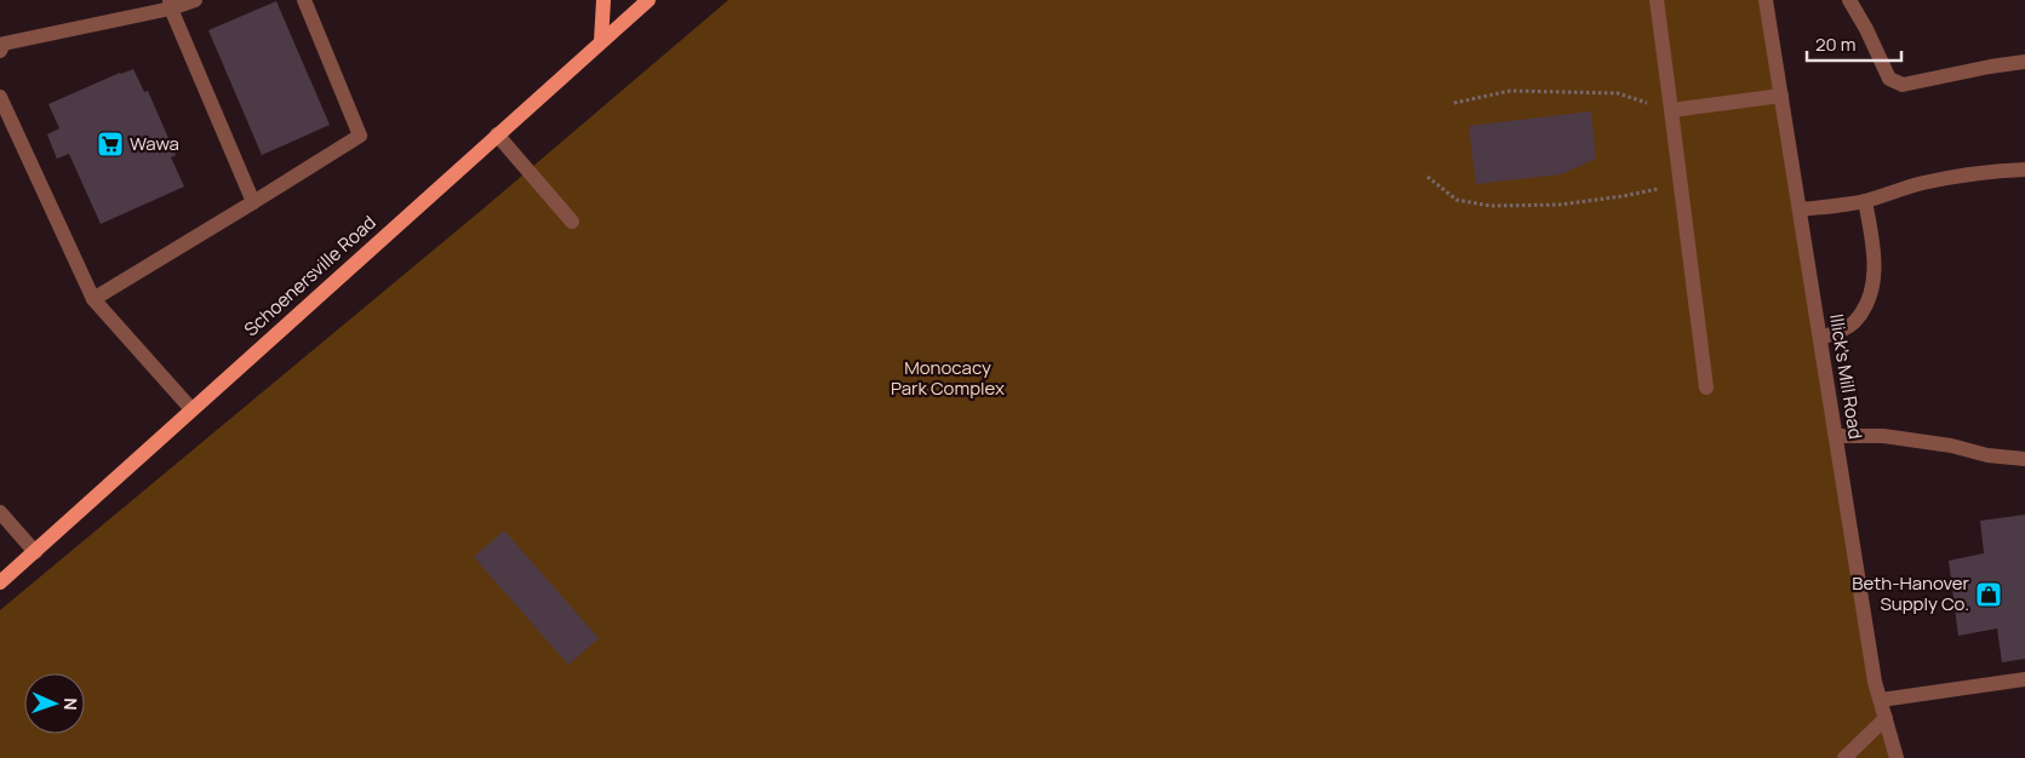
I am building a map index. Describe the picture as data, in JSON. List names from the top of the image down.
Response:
{
  "streets": {
    "main road": ["Schoenersville Road"],
    "street": ["Illick's Mill Road"]
  },
  "parks": ["Monocacy Park Complex"],
  "places": {
    "supermarket": ["Wawa"],
    "shop": ["Beth-Hanover Supply Co."]
  },
  "scale_bar": "20 m",
  "north": "right"
}
